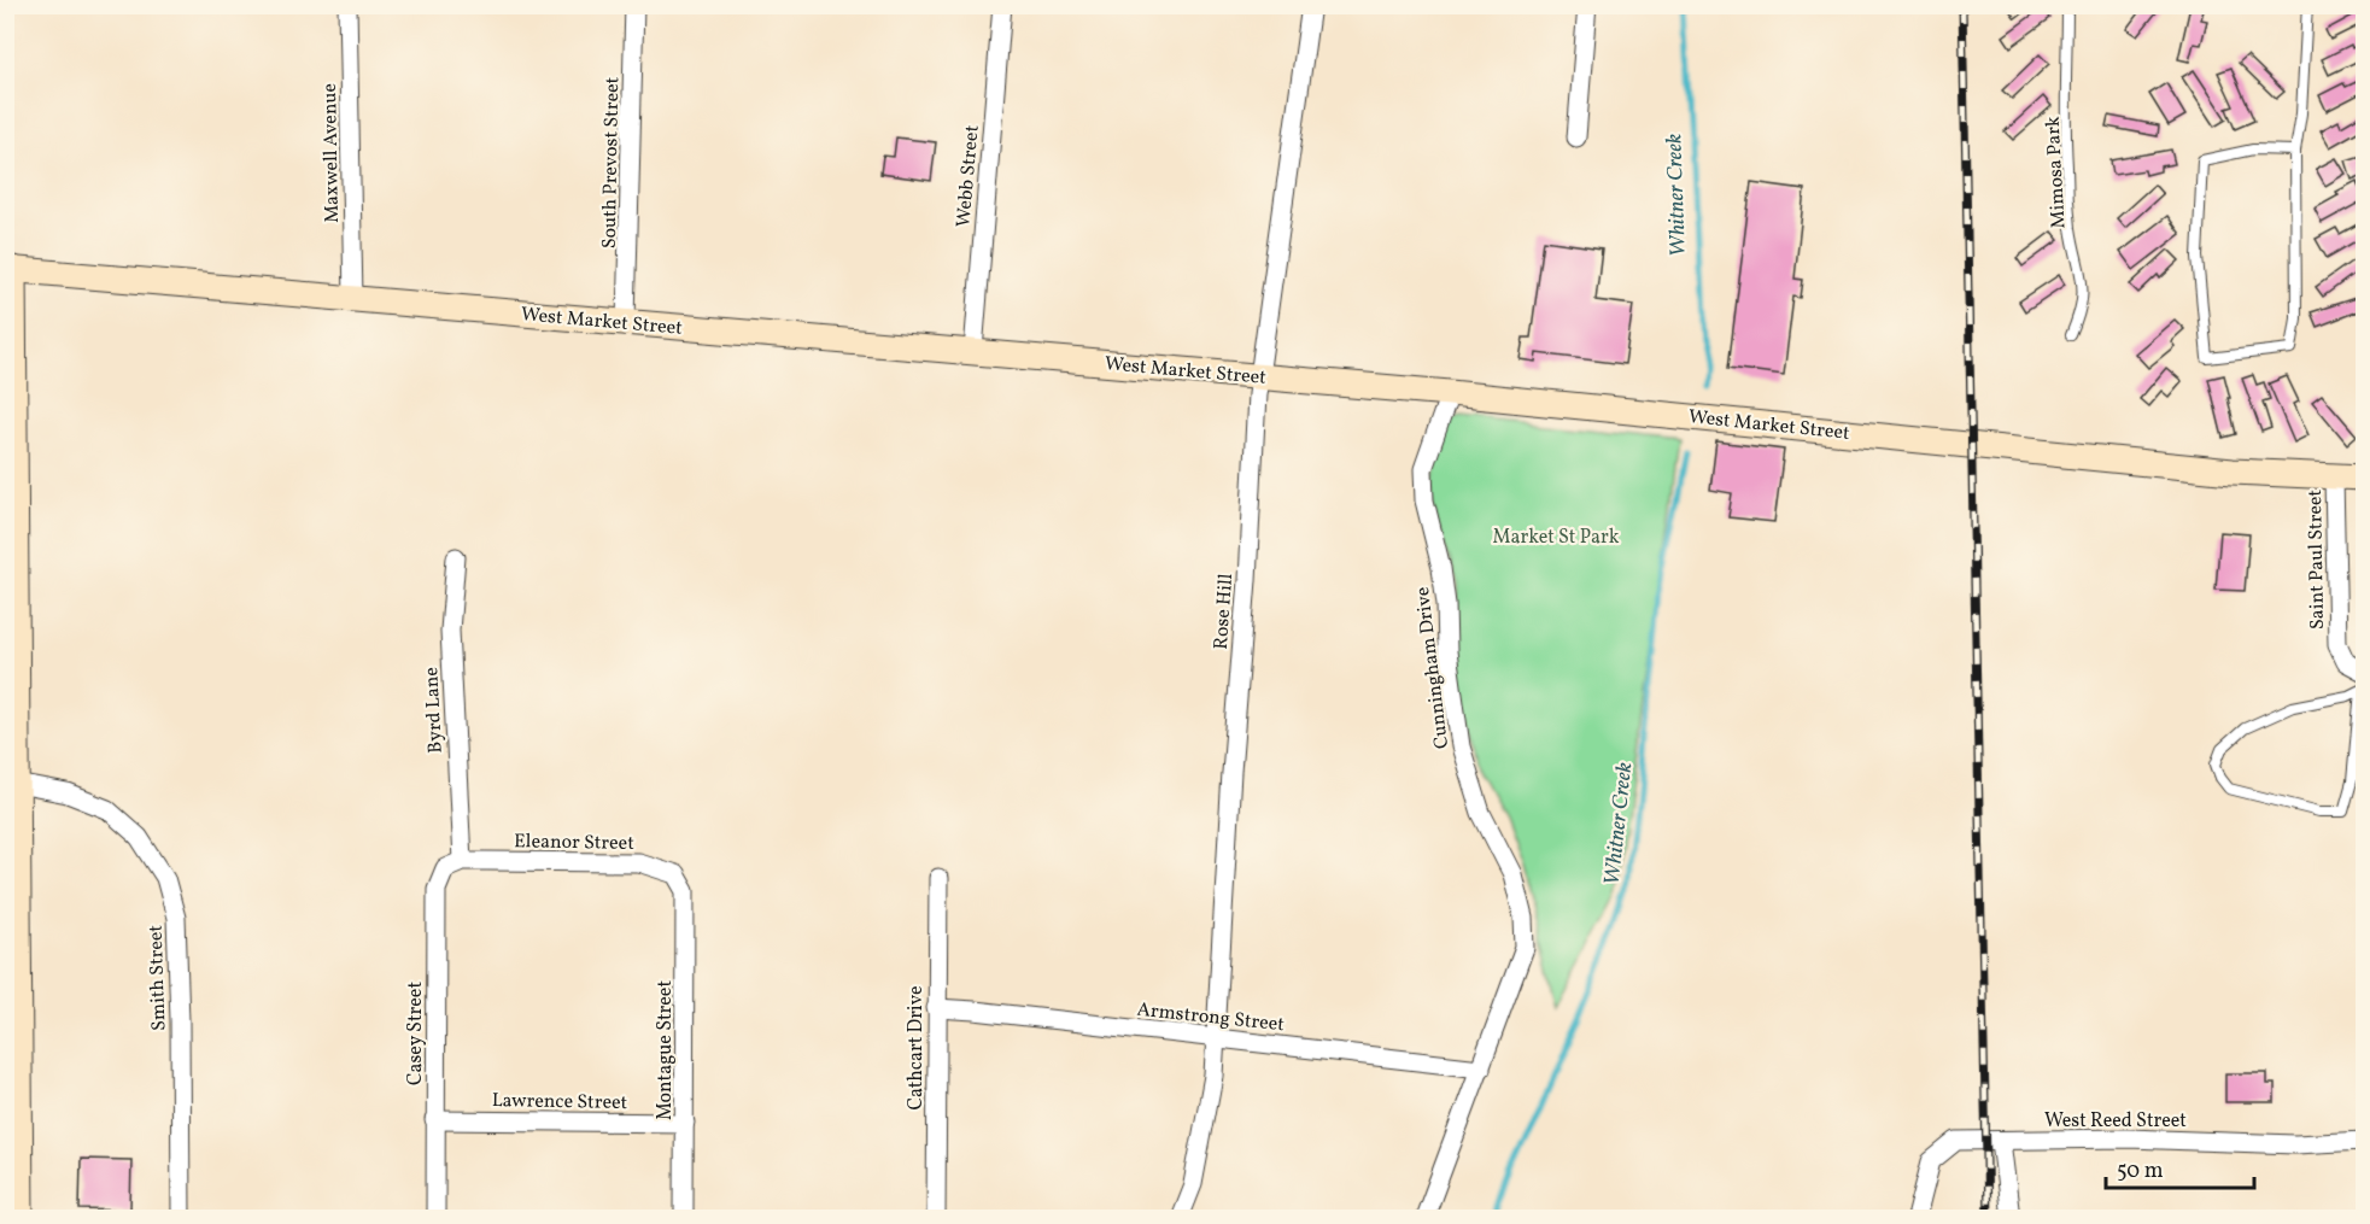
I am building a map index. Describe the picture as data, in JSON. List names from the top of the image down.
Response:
{
  "streets": {
    "street": [
      "Maxwell Avenue",
      "South Prevost Street",
      "Webb Street",
      "West Market Street",
      "Saint Paul Street",
      "Rose Hill",
      "Cunningham Drive",
      "Byrd Lane",
      "Eleanor Street",
      "Smith Street",
      "Armstrong Street",
      "Casey Street",
      "Cathcart Drive",
      "Montague Street",
      "Lawrence Street",
      "West Reed Street"
    ],
    "lane": ["Mimosa Park"]
  },
  "crossings": [
    ["Maxwell Avenue", "West Market Street"],
    ["South Prevost Street", "West Market Street"],
    ["Webb Street", "West Market Street"],
    ["West Market Street", "Saint Paul Street"],
    ["West Market Street", "Rose Hill"],
    ["West Market Street", "Cunningham Drive"],
    ["Rose Hill", "Armstrong Street"],
    ["Cunningham Drive", "Armstrong Street"],
    ["Byrd Lane", "Eleanor Street"],
    ["Byrd Lane", "Casey Street"],
    ["Eleanor Street", "Casey Street"],
    ["Eleanor Street", "Montague Street"],
    ["Armstrong Street", "Cathcart Drive"],
    ["Casey Street", "Lawrence Street"],
    ["Montague Street", "Lawrence Street"]
  ],
  "water": ["Whitner Creek"],
  "parks": ["Market St Park"],
  "scale_bar": "50 m"
}
